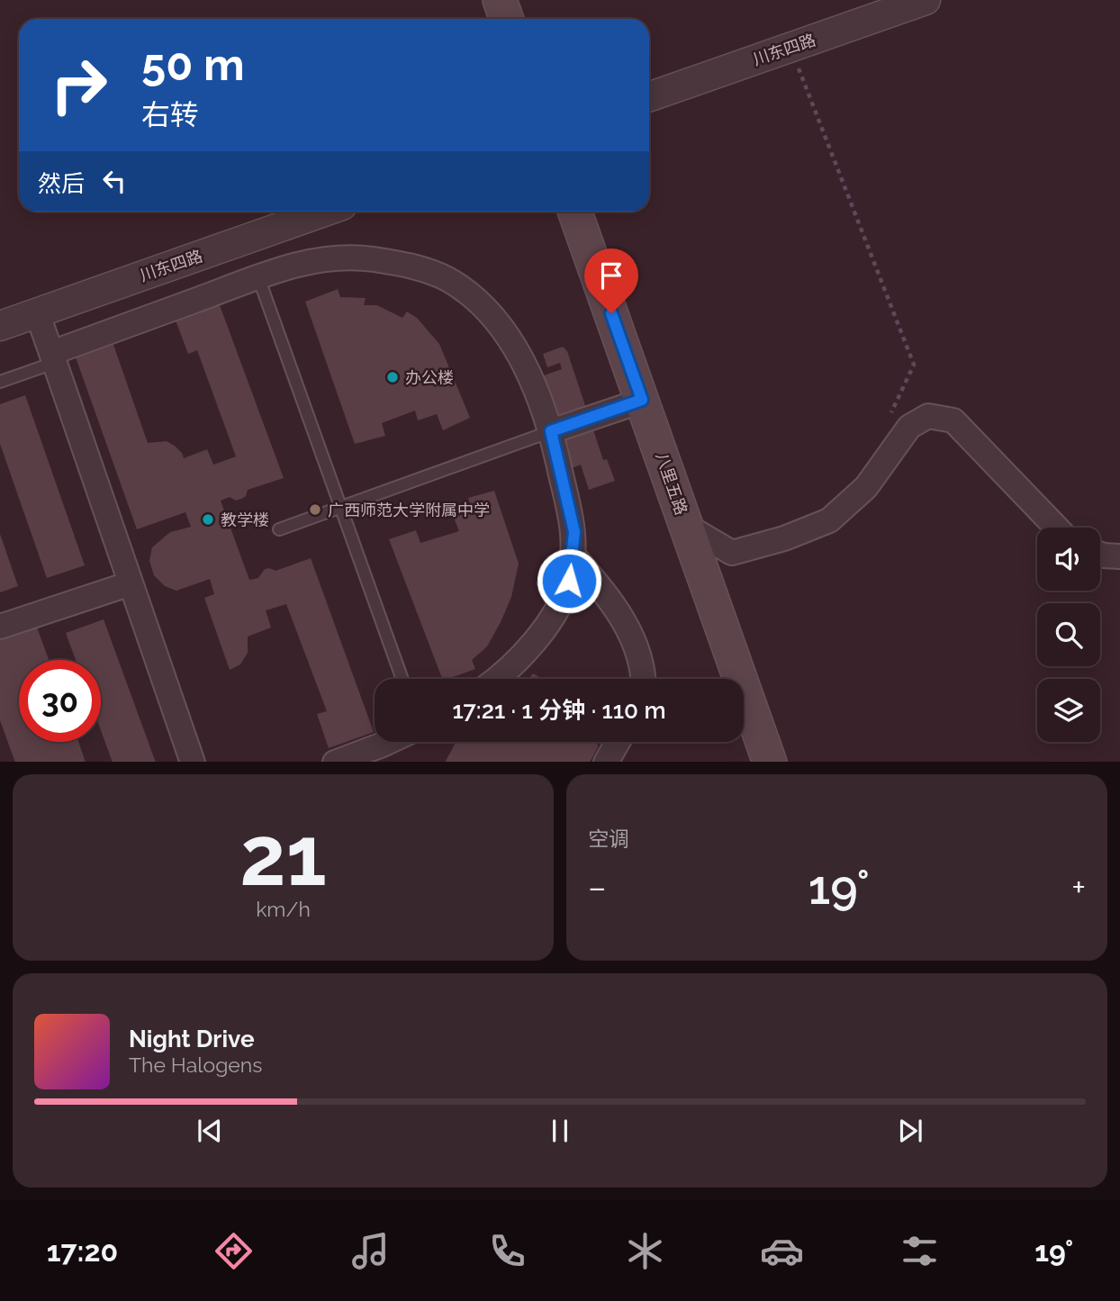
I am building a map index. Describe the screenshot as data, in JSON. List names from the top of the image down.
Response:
{
  "streets": {
    "main road": ["八里五路"],
    "street": ["川东四路"]
  },
  "places": ["办公楼", "广西师范大学附属中学", "教学楼"],
  "page": {
    "turn": ["50 m", "右转"],
    "then": "然后",
    "limit": "30",
    "trip": "17:21 · 1 分钟 · 110 m",
    "tile": [
      ["21", "km/h"],
      "空调"
    ],
    "heat": ["−", "19°", "+"],
    "song": ["Night Drive", "The Halogens"],
    "tabs": ["17:20", "19°"]
  }
}
